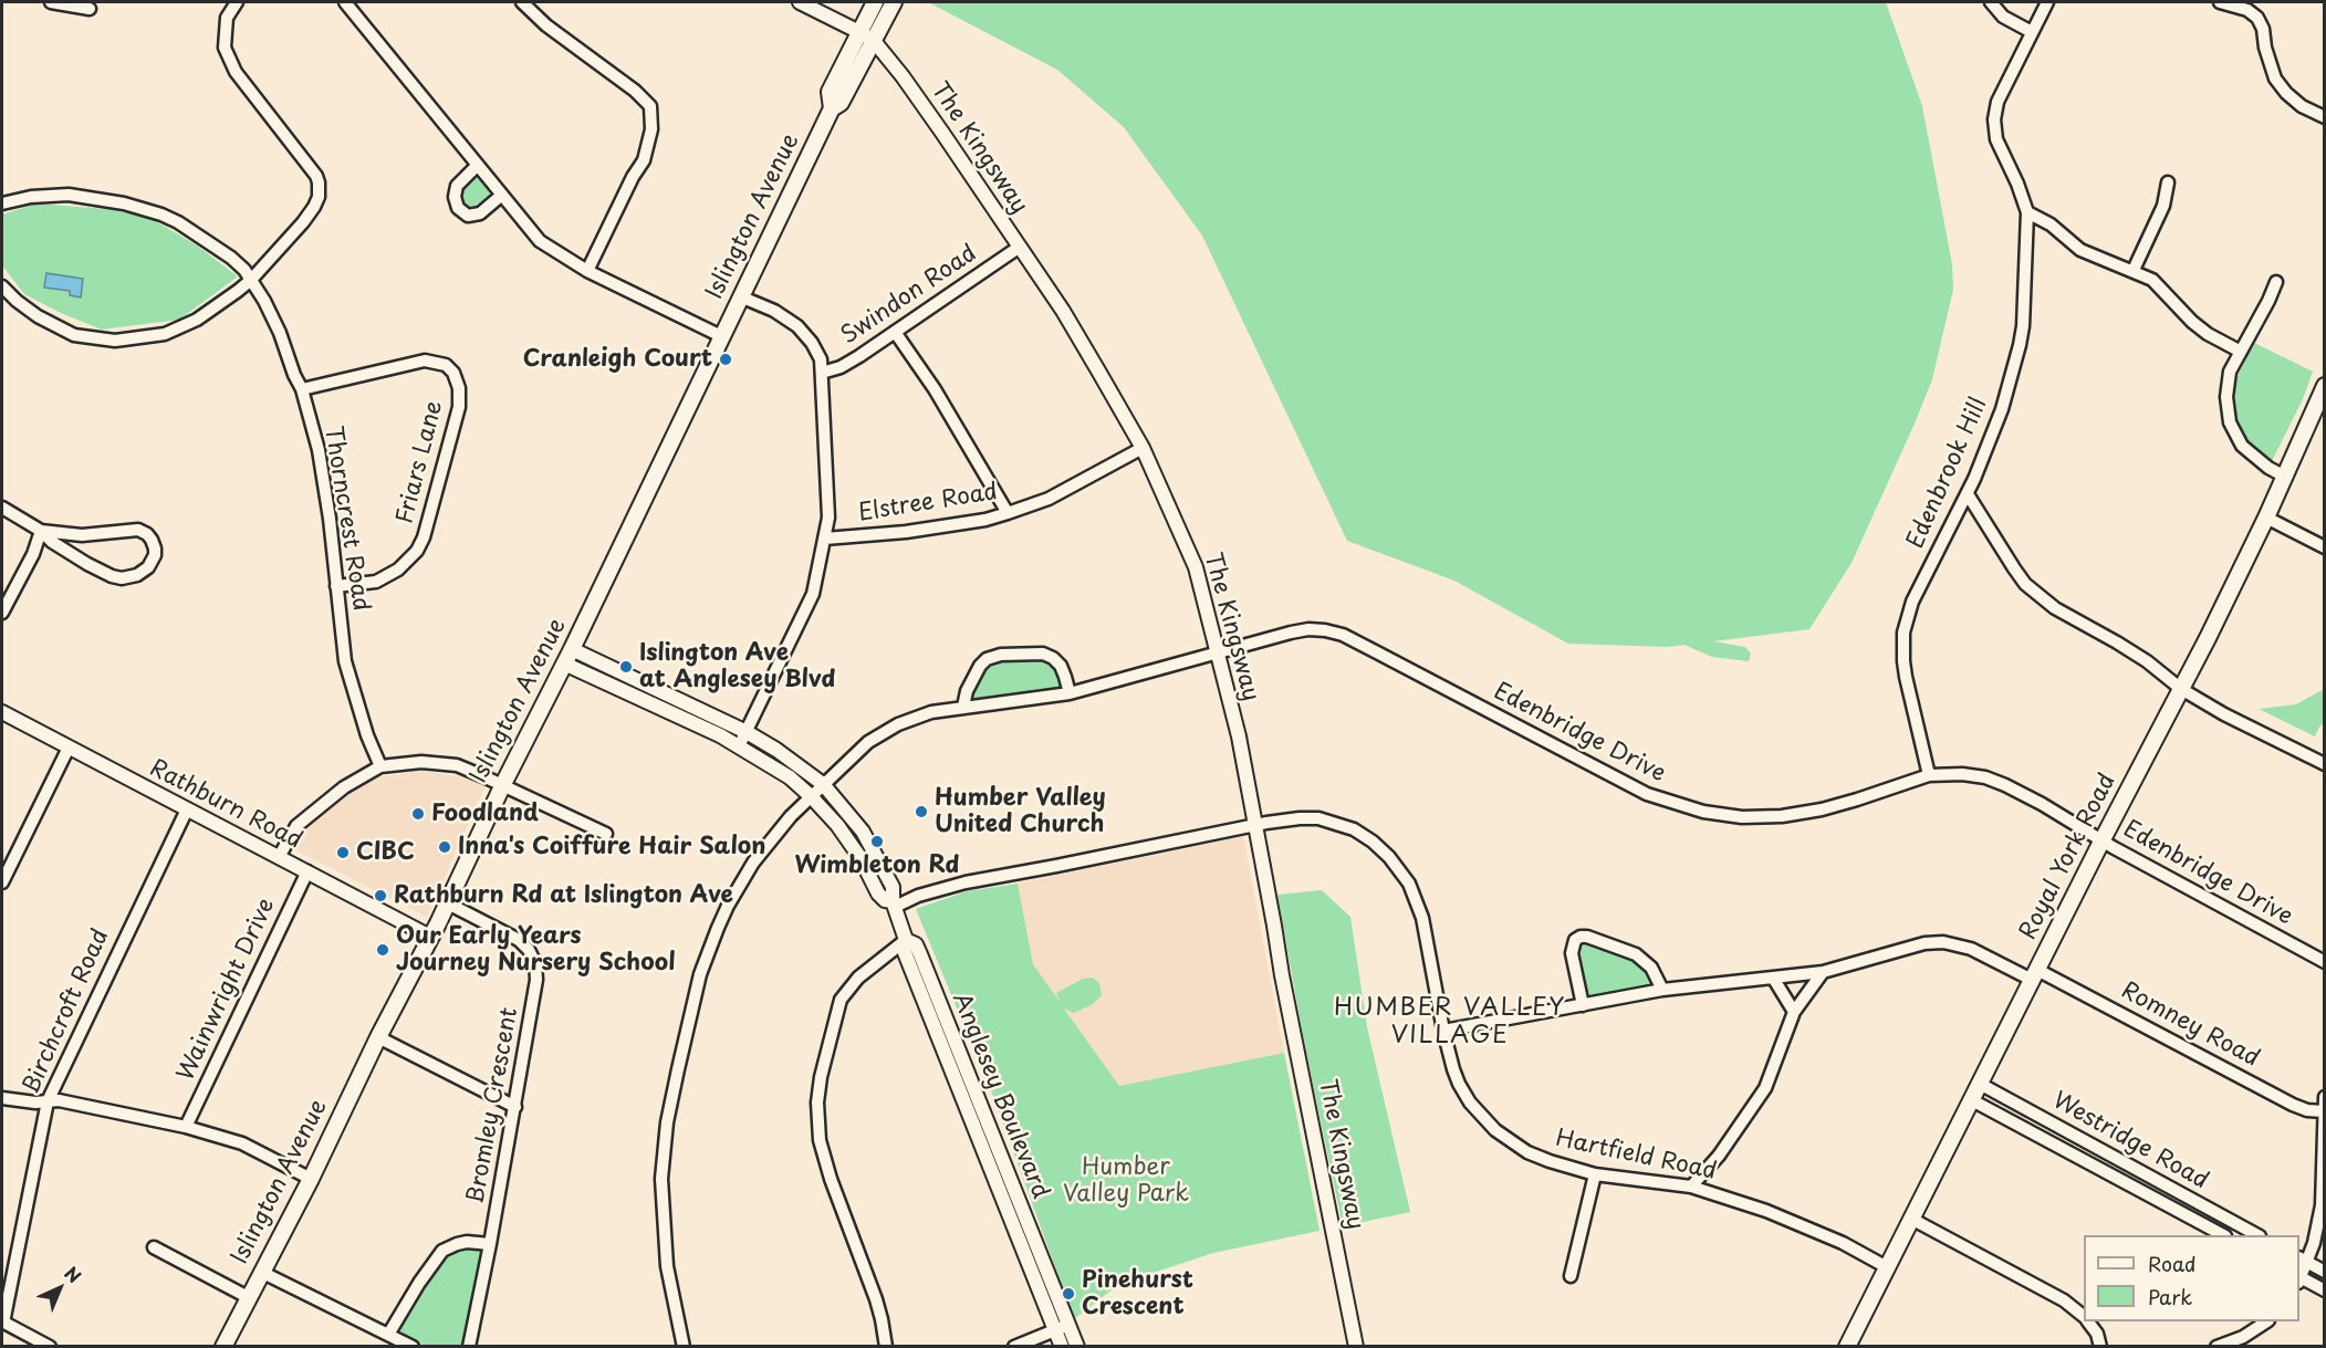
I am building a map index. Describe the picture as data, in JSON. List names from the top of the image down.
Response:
{
  "streets": {
    "main road": ["Islington Avenue", "Royal York Road"],
    "street": [
      "The Kingsway",
      "Swindon Road",
      "Friars Lane",
      "Edenbrook Hill",
      "Elstree Road",
      "Thorncrest Road",
      "Edenbridge Drive",
      "Rathburn Road",
      "Wainwright Drive",
      "Birchcroft Road",
      "Romney Road",
      "Anglesey Boulevard",
      "Bromley Crescent",
      "Westridge Road",
      "Hartfield Road"
    ]
  },
  "crossings": [
    ["The Kingsway", "Islington Avenue"],
    ["The Kingsway", "Swindon Road"],
    ["The Kingsway", "Elstree Road"],
    ["The Kingsway", "Edenbridge Drive"],
    ["The Kingsway", "Hartfield Road"],
    ["Islington Avenue", "Rathburn Road"],
    ["Islington Avenue", "Anglesey Boulevard"],
    ["Islington Avenue", "Bromley Crescent"],
    ["Friars Lane", "Thorncrest Road"],
    ["Edenbrook Hill", "Edenbridge Drive"],
    ["Edenbridge Drive", "Royal York Road"],
    ["Edenbridge Drive", "Anglesey Boulevard"],
    ["Rathburn Road", "Wainwright Drive"],
    ["Rathburn Road", "Birchcroft Road"],
    ["Royal York Road", "Romney Road"],
    ["Royal York Road", "Westridge Road"],
    ["Royal York Road", "Hartfield Road"],
    ["Romney Road", "Hartfield Road"],
    ["Anglesey Boulevard", "Hartfield Road"]
  ],
  "districts": ["HUMBER VALLEY VILLAGE"],
  "parks": ["Humber Valley Park"],
  "places": [
    "Cranleigh Court",
    "Islington Ave at Anglesey Blvd",
    "Humber Valley United Church",
    "Foodland",
    "Wimbleton Rd",
    "Inna's Coiffure Hair Salon",
    "CIBC",
    "Rathburn Rd at Islington Ave",
    "Our Early Years Journey Nursery School",
    "Pinehurst Crescent"
  ],
  "legend": ["Road", "Park"],
  "north": "top right"
}
